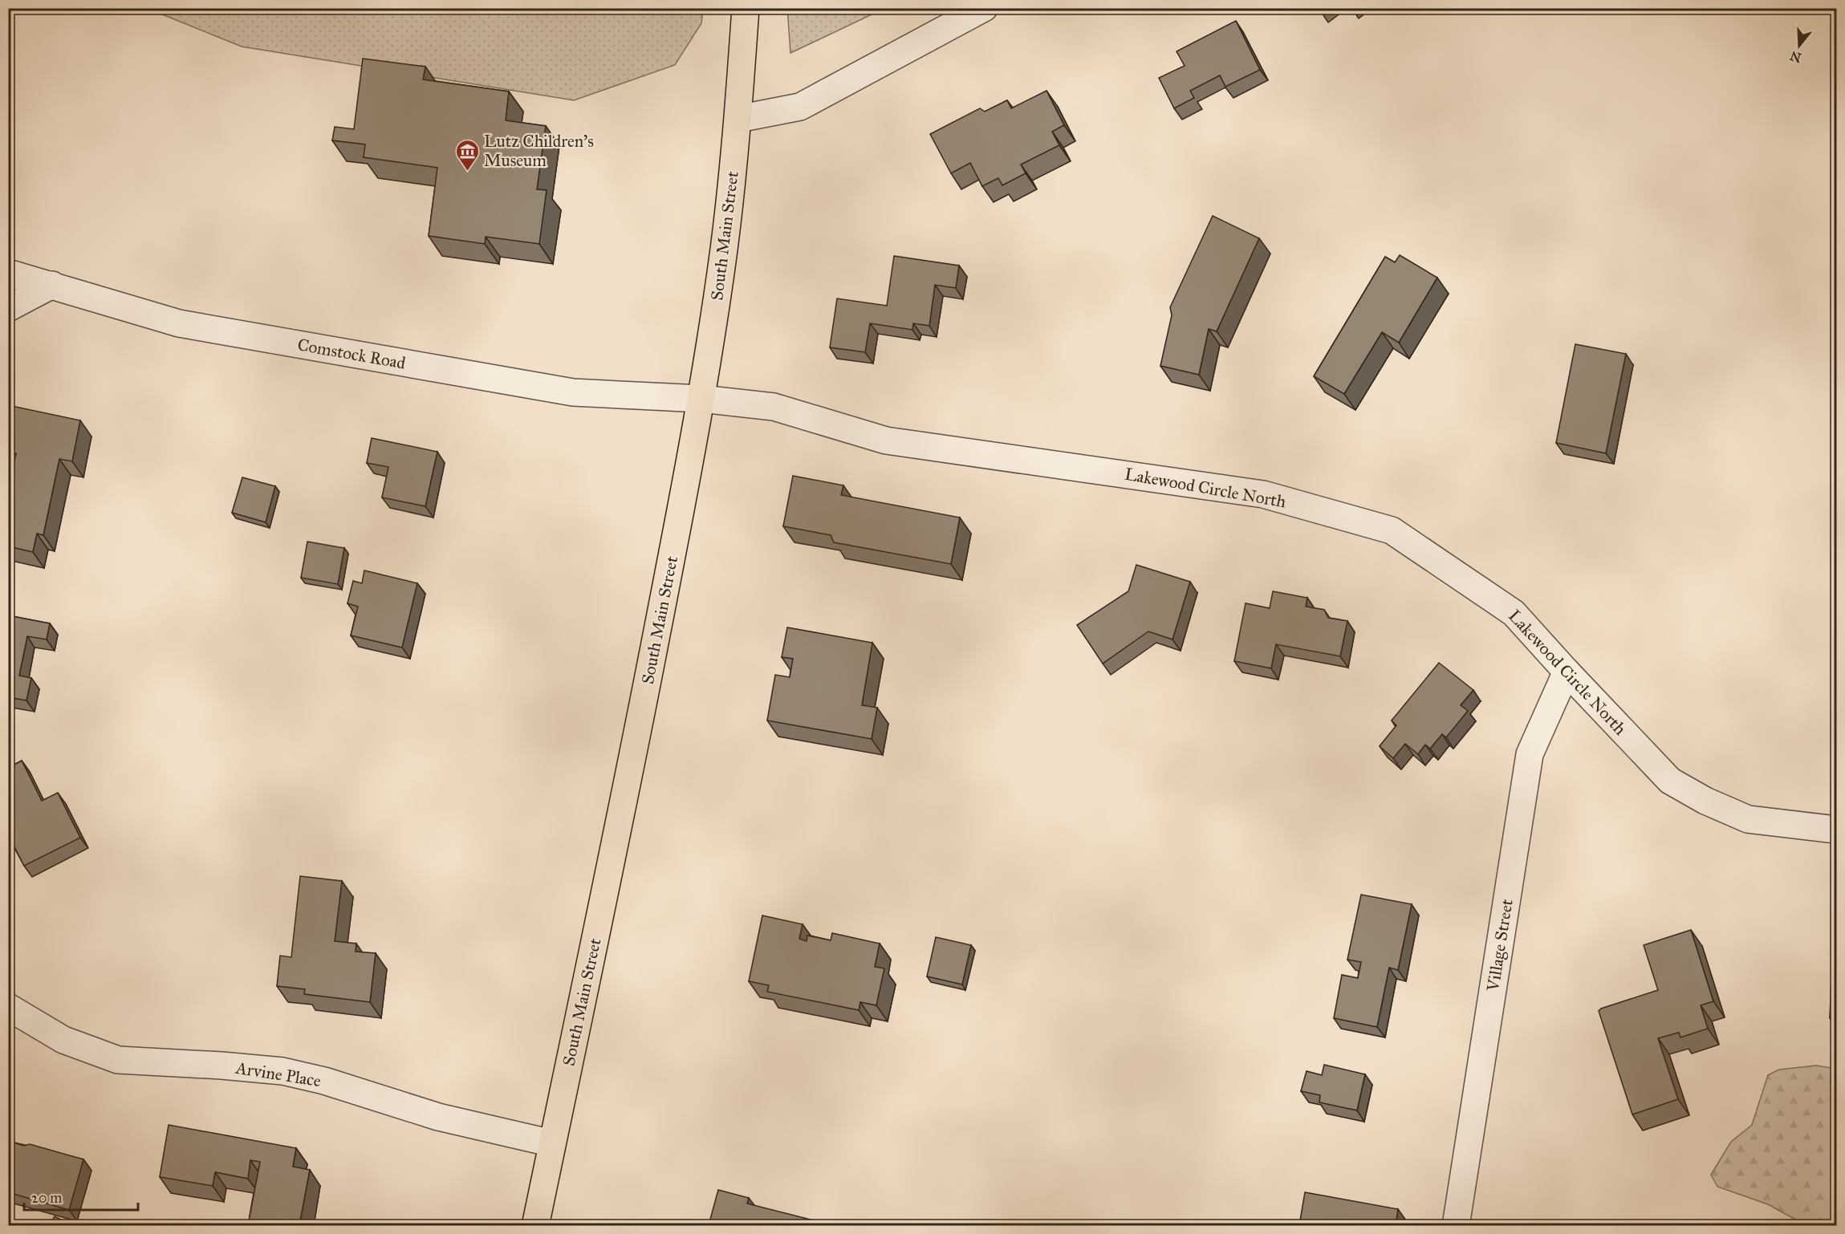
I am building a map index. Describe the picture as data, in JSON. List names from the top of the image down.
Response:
{
  "streets": {
    "main road": ["South Main Street"],
    "street": [
      "Comstock Road",
      "Lakewood Circle North",
      "Village Street",
      "Arvine Place"
    ]
  },
  "crossings": [
    ["South Main Street", "Comstock Road"],
    ["South Main Street", "Lakewood Circle North"],
    ["South Main Street", "Arvine Place"],
    ["Comstock Road", "Lakewood Circle North"],
    ["Lakewood Circle North", "Village Street"]
  ],
  "places": {
    "museum": ["Lutz Children's Museum"]
  },
  "scale_bar": "20 m",
  "north": "bottom"
}
